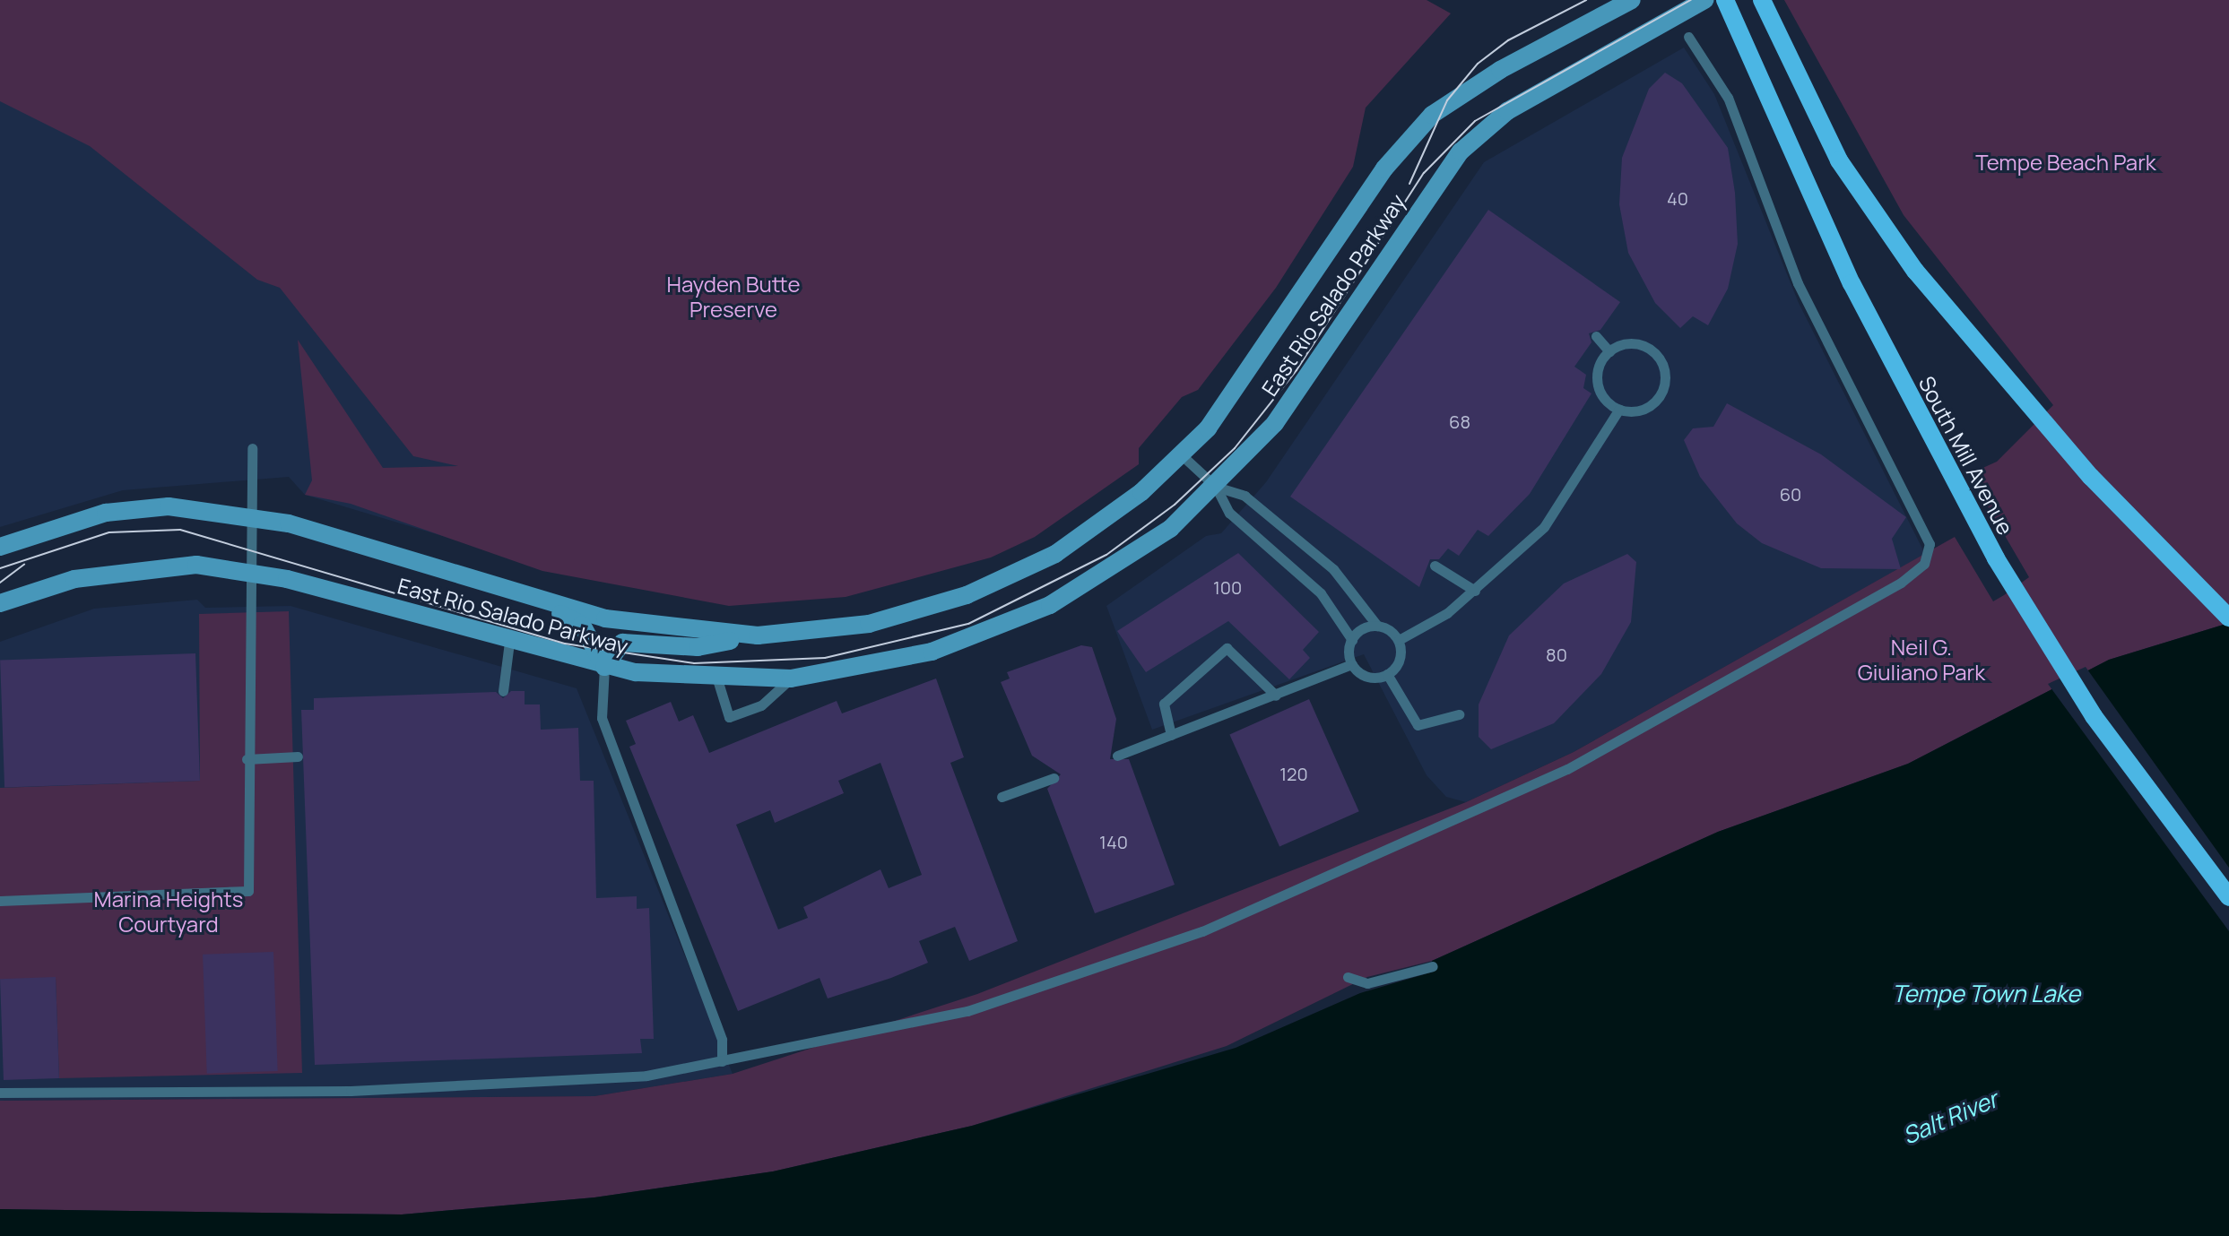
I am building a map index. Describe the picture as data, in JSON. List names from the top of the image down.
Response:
{
  "streets": {
    "main road": ["East Rio Salado Parkway", "South Mill Avenue"]
  },
  "water": ["Tempe Town Lake", "Salt River"],
  "parks": [
    "Tempe Beach Park",
    "Hayden Butte Preserve",
    "Neil G. Giuliano Park",
    "Marina Heights Courtyard"
  ],
  "house_numbers": [
    "40",
    "68",
    "60",
    "100",
    "80",
    "120",
    "140"
  ]
}
